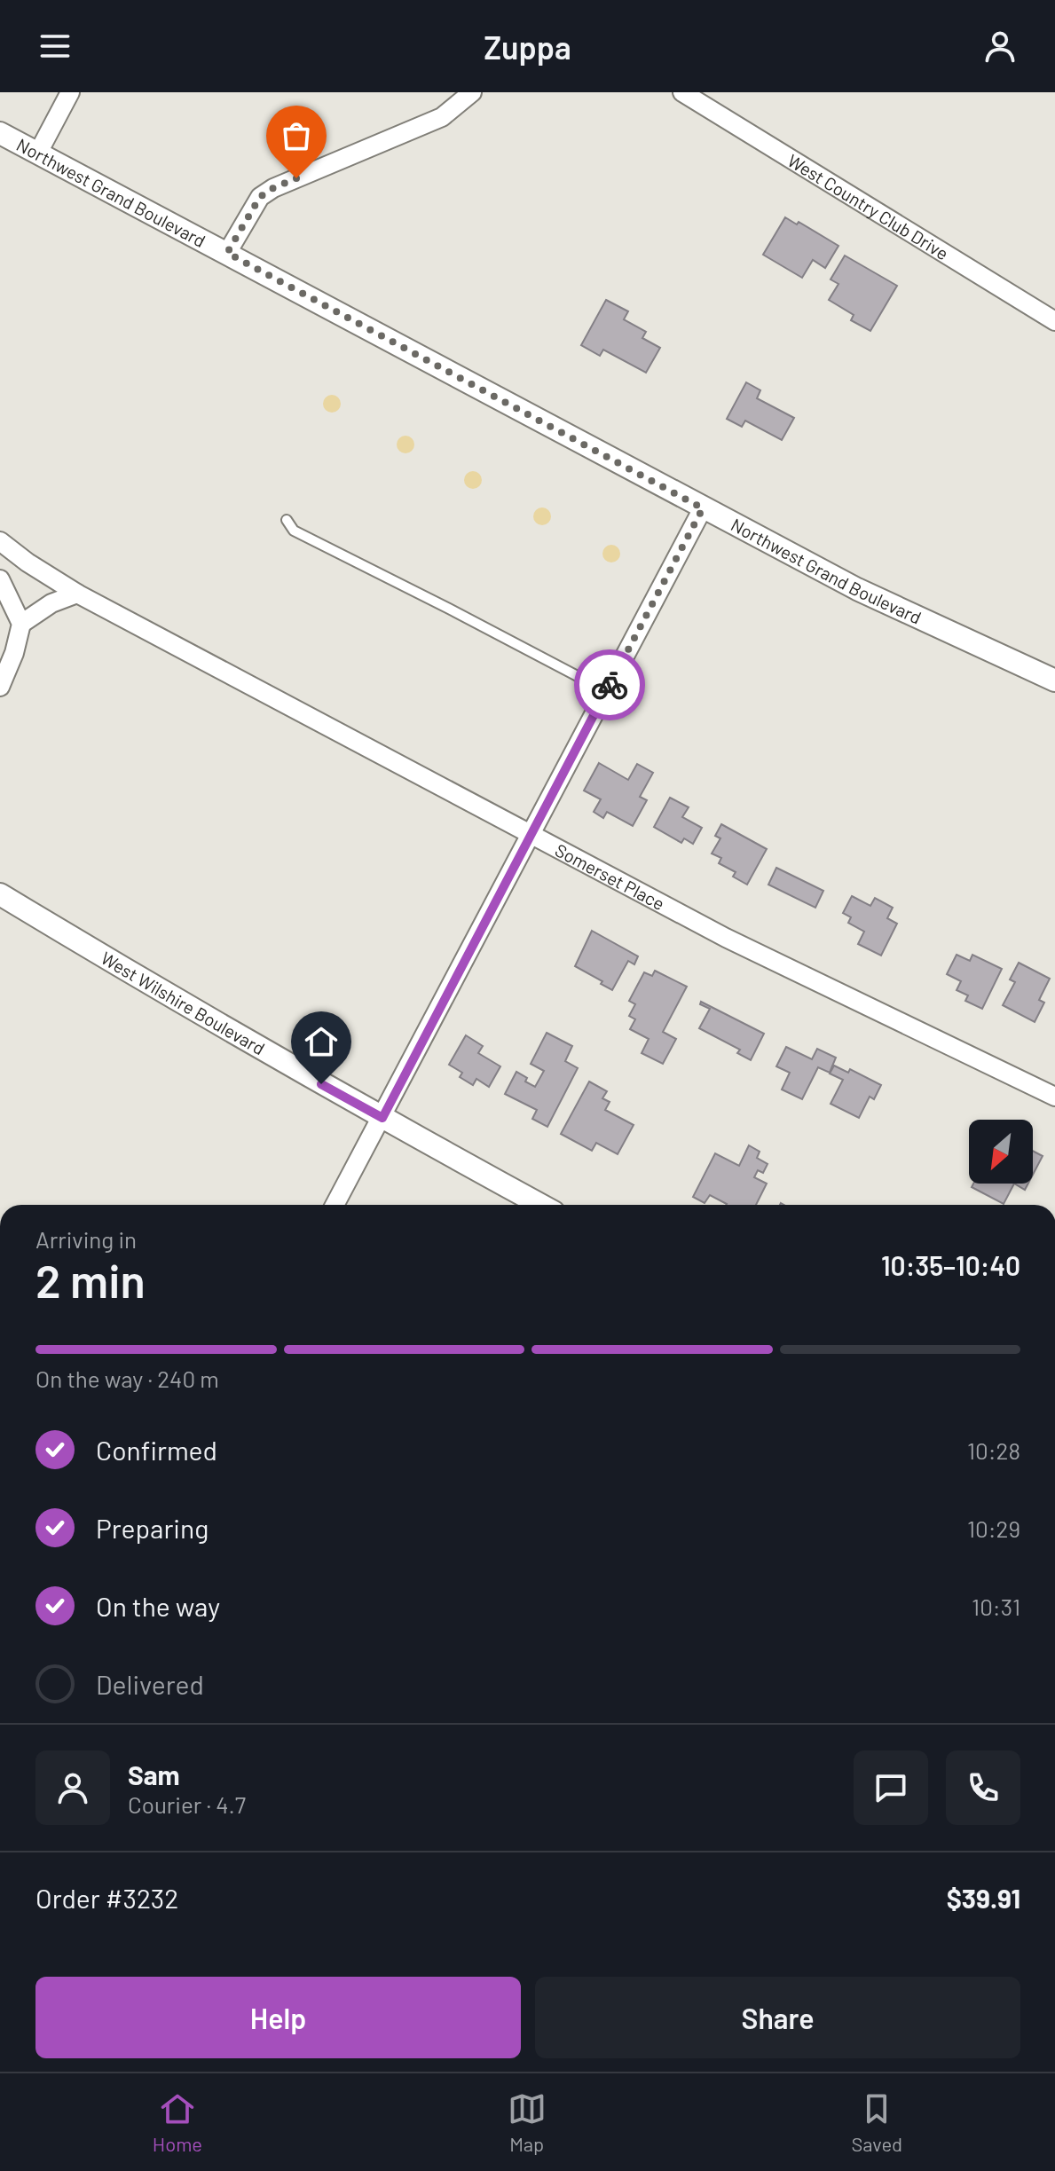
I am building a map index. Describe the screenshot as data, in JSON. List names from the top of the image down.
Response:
{
  "streets": {
    "street": [
      "Northwest Grand Boulevard",
      "West Country Club Drive",
      "Somerset Place",
      "West Wilshire Boulevard"
    ]
  },
  "north": "bottom left",
  "page": {
    "header": "Zuppa",
    "heading": ["2 min", "Arriving in", "10:35–10:40"],
    "panel": [
      "Sam",
      "Courier · 4.7",
      "Order #3232",
      "$39.91"
    ],
    "bar": "On the way · 240 m",
    "list": [
      ["Confirmed", "10:28"],
      ["Preparing", "10:29"],
      ["On the way", "10:31"],
      "Delivered"
    ],
    "buttons": ["Help", "Share"],
    "tabs": ["Home", "Map", "Saved"]
  }
}
